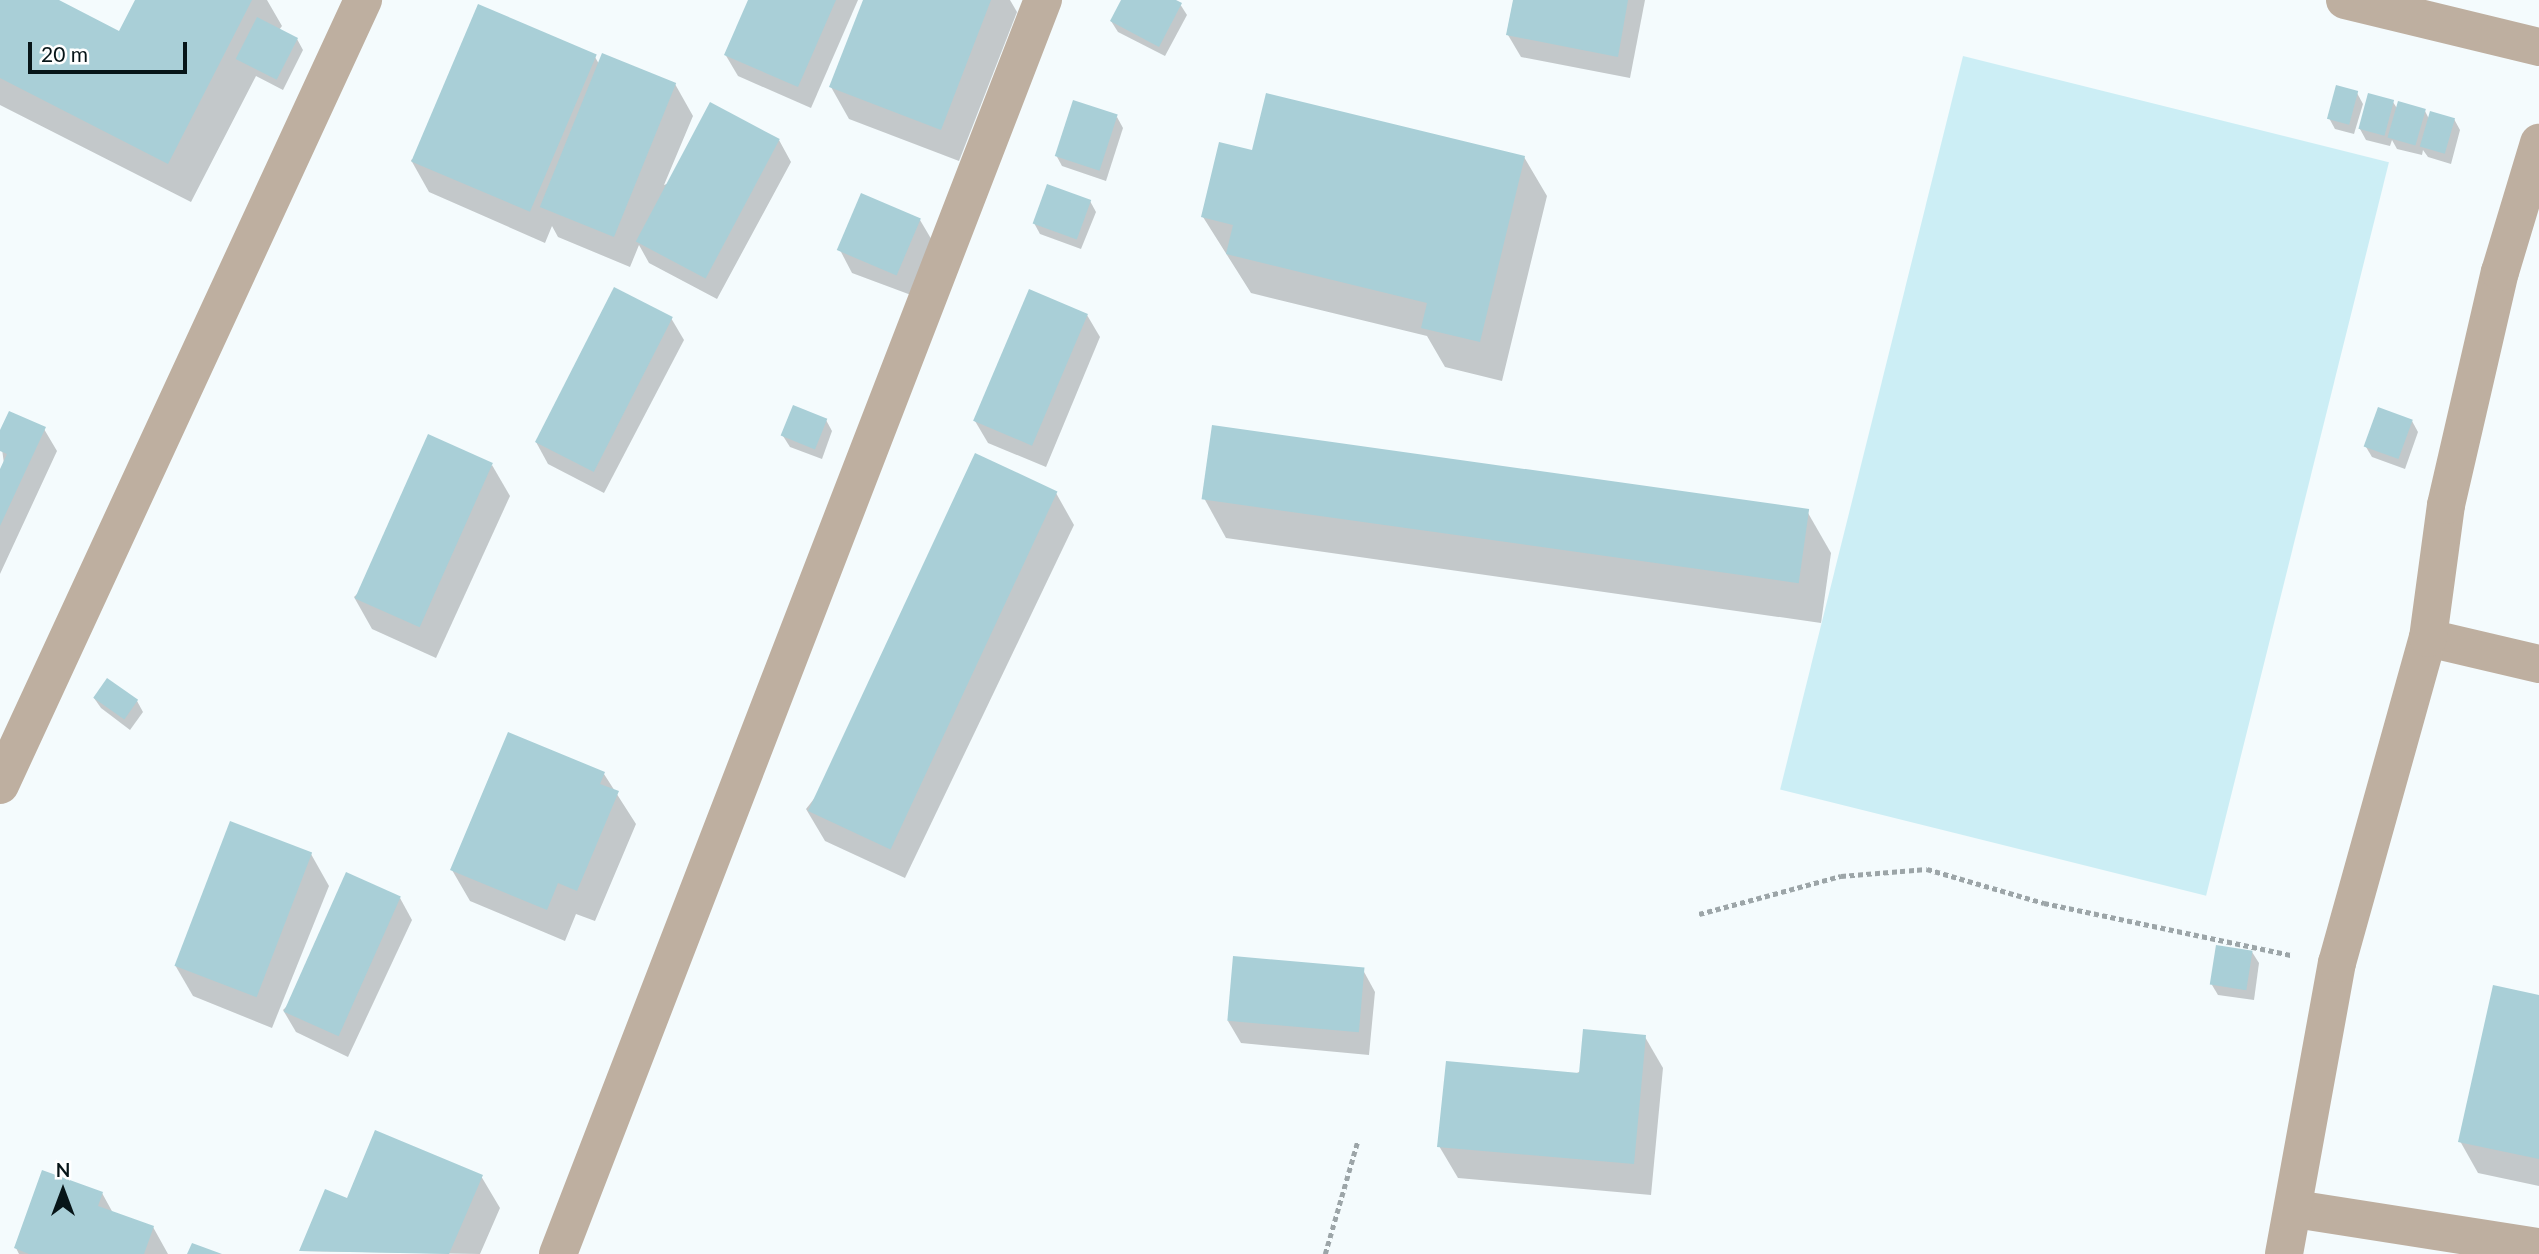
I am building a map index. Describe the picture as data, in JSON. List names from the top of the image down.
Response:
{
  "scale_bar": "20 m",
  "north": "top"
}
